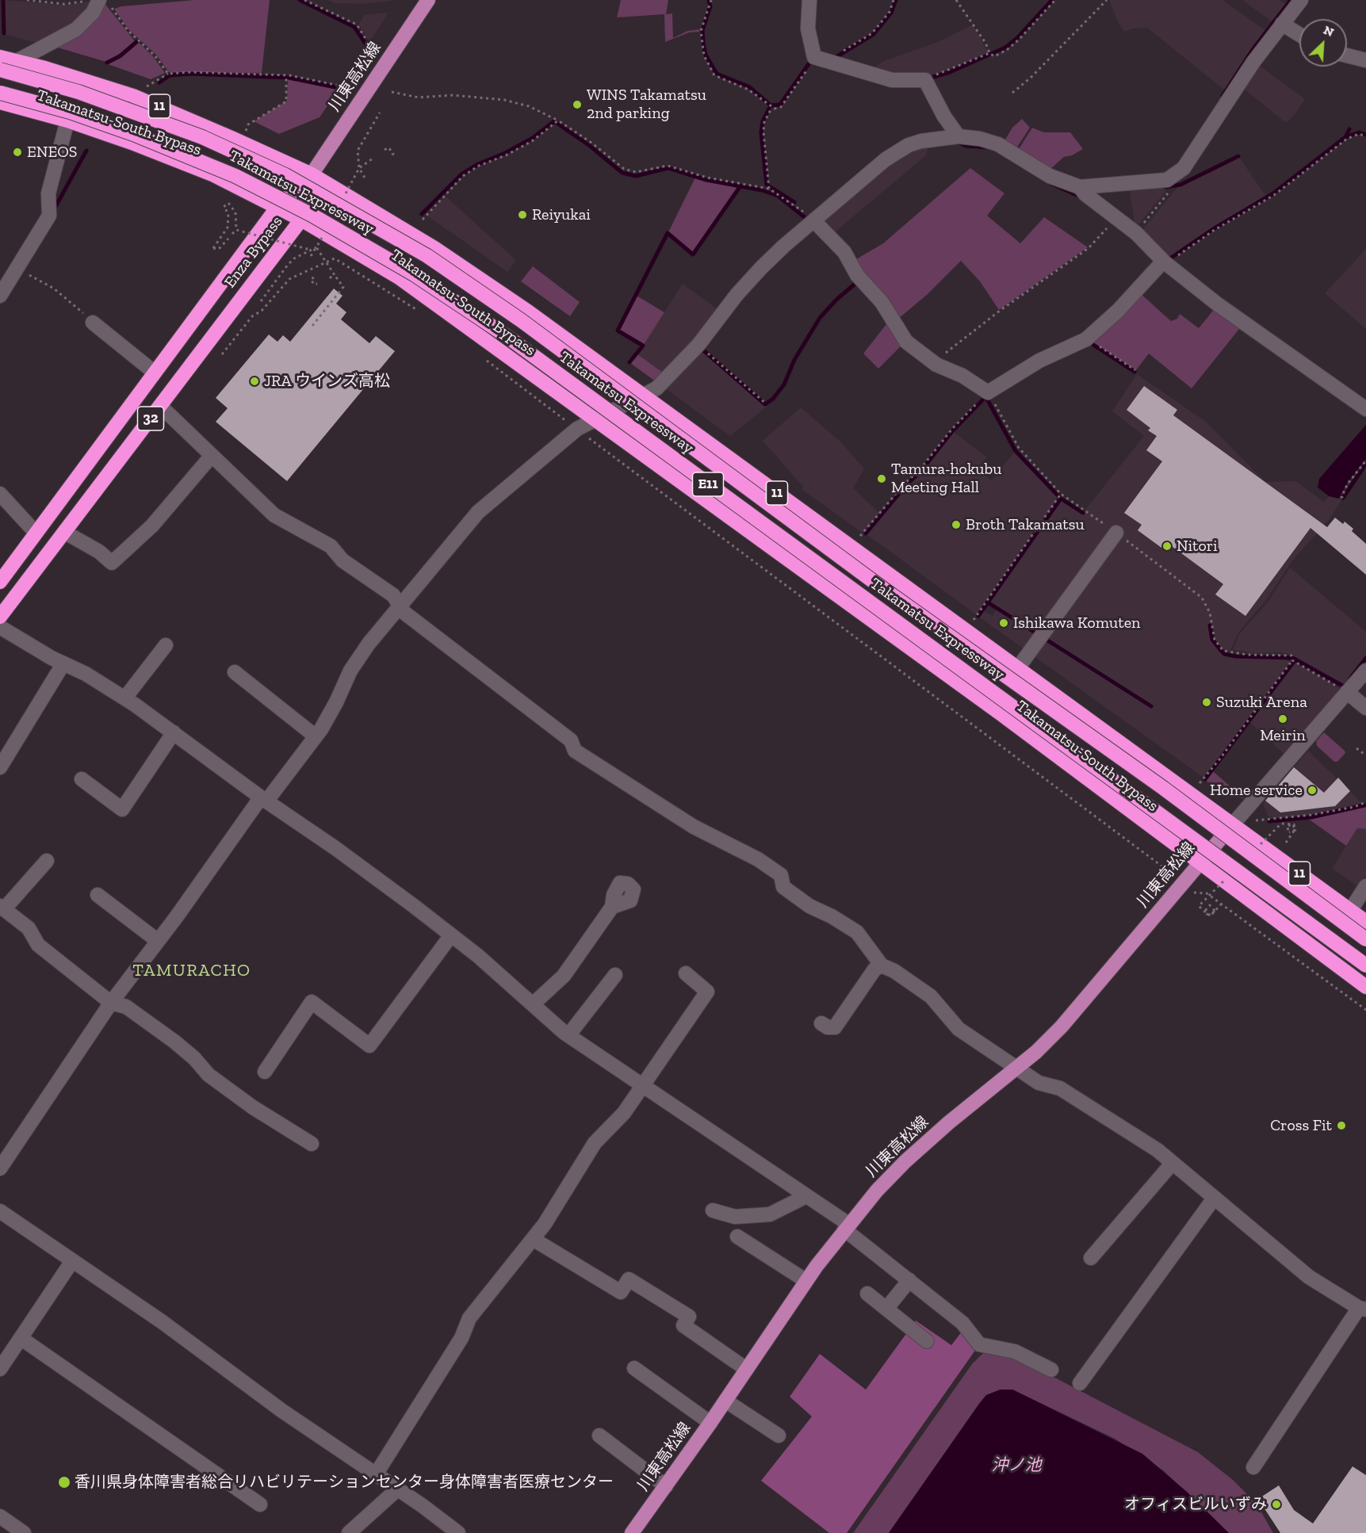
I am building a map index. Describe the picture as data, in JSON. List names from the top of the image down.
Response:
{
  "streets": {
    "highway": [
      "11",
      "Takamatsu-South Bypass",
      "Takamatsu Expressway",
      "Enza Bypass",
      "32",
      "E11"
    ],
    "main road": ["川東高松線"]
  },
  "crossings": [
    ["川東高松線", "11"],
    ["川東高松線", "Takamatsu-South Bypass"],
    ["川東高松線", "Enza Bypass"],
    ["11", "Takamatsu-South Bypass"],
    ["Takamatsu-South Bypass", "Enza Bypass"]
  ],
  "districts": ["TAMURACHO"],
  "water": ["沖ノ池"],
  "places": [
    "WINS Takamatsu 2nd parking",
    "ENEOS",
    "Reiyukai",
    "JRA ウインズ高松",
    "Tamura-hokubu Meeting Hall",
    "Broth Takamatsu",
    "Nitori",
    "Ishikawa Komuten",
    "Suzuki Arena",
    "Meirin",
    "Home service",
    "Cross Fit",
    "香川県身体障害者総合リハビリテーションセンター身体障害者医療センター",
    "オフィスビルいずみ"
  ],
  "north": "top right"
}
